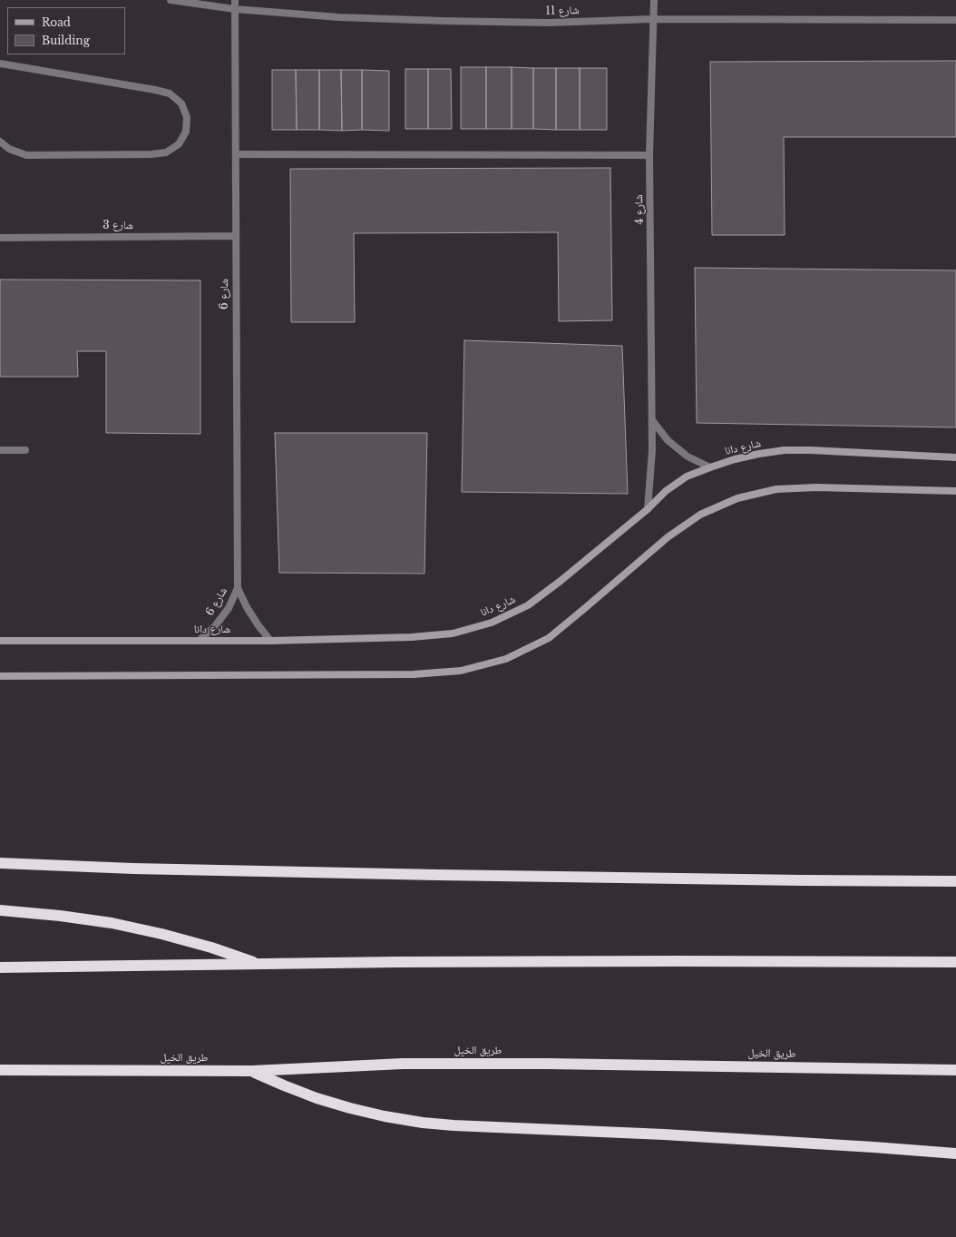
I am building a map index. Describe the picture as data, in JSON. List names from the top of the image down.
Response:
{
  "streets": {
    "highway": ["طريق الخيل"],
    "street": [
      "شارع 11",
      "شارع 4",
      "شارع 3",
      "شارع 6",
      "شارع دانا"
    ]
  },
  "crossings": [
    ["شارع 11", "شارع 4"],
    ["شارع 11", "شارع 6"],
    ["شارع 4", "شارع دانا"],
    ["شارع 3", "شارع 6"],
    ["شارع 6", "شارع دانا"]
  ],
  "legend": ["Road", "Building"]
}
